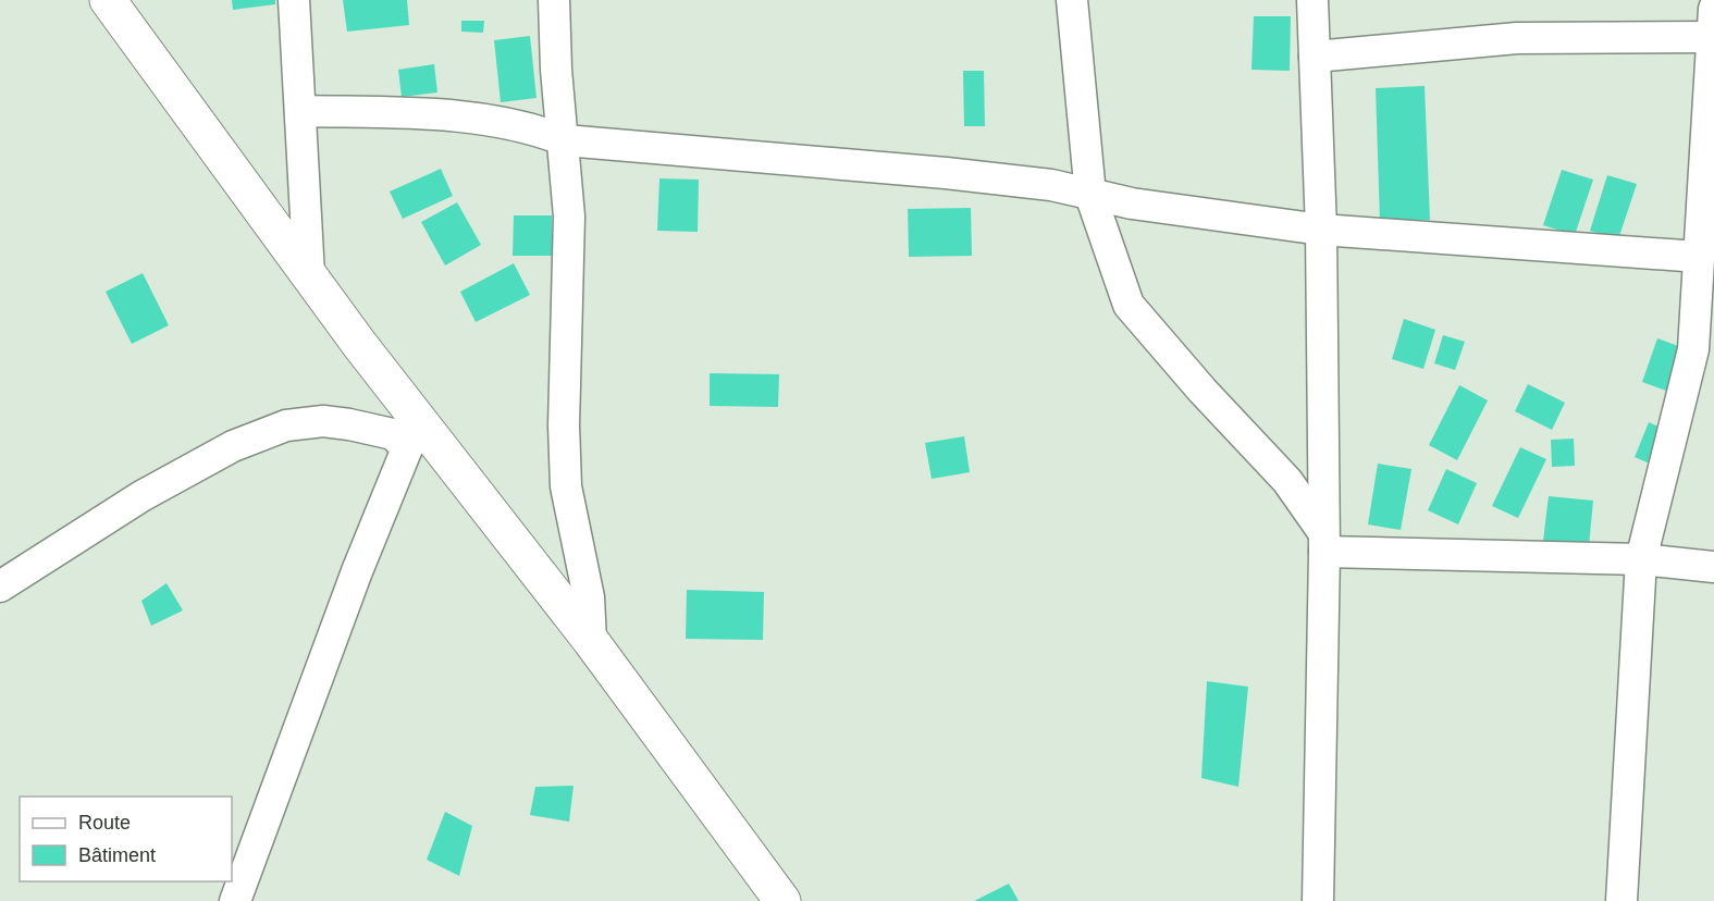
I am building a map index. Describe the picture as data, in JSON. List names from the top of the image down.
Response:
{
  "legend": ["Route", "Bâtiment"]
}
